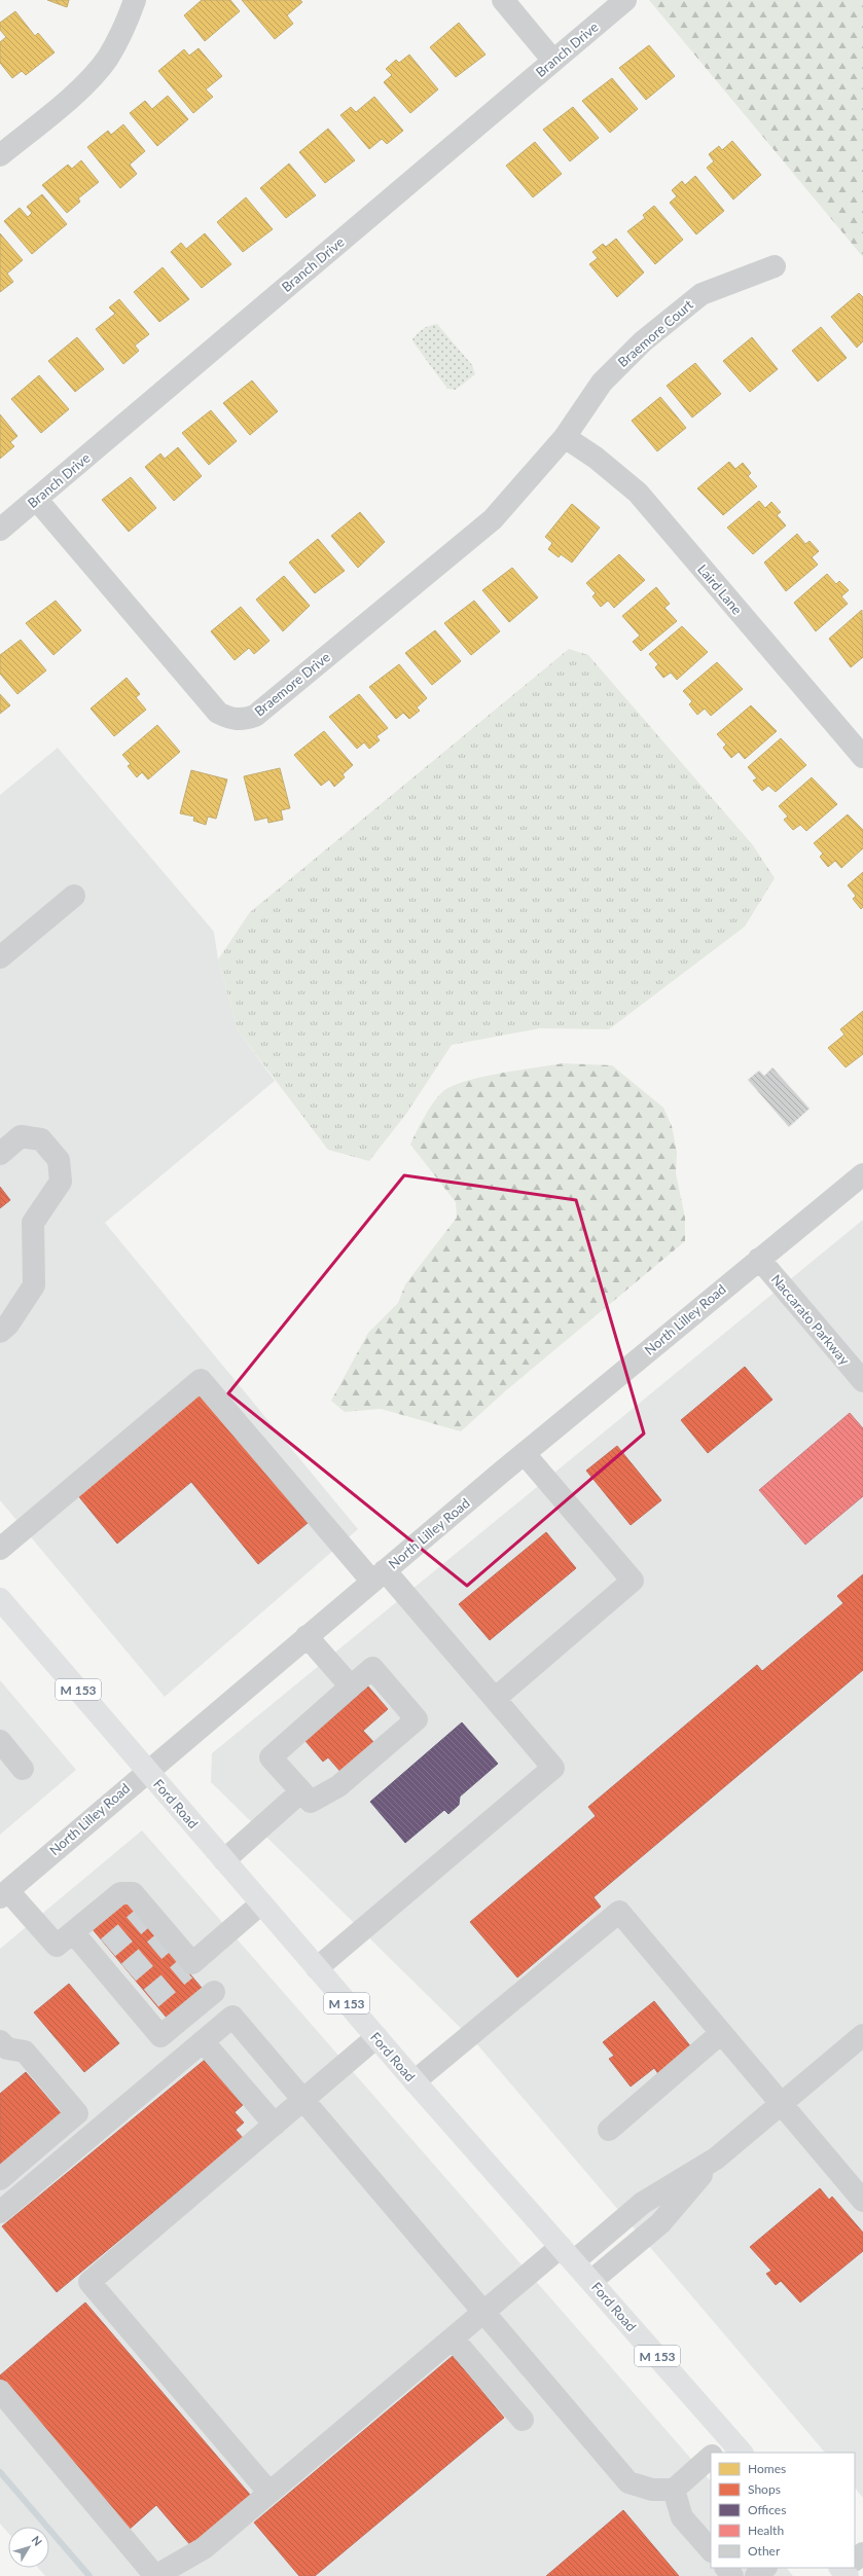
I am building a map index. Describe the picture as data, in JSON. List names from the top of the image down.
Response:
{
  "streets": {
    "main road": ["M 153", "Ford Road"],
    "street": [
      "Branch Drive",
      "Braemore Court",
      "Laird Lane",
      "Braemore Drive",
      "North Lilley Road",
      "Naccarato Parkway"
    ]
  },
  "crossings": [
    ["Branch Drive", "Braemore Drive"],
    ["Braemore Court", "Laird Lane"],
    ["Braemore Court", "Braemore Drive"],
    ["Laird Lane", "Braemore Drive"],
    ["North Lilley Road", "Naccarato Parkway"],
    ["North Lilley Road", "Ford Road"]
  ],
  "legend": [
    "Homes",
    "Shops",
    "Offices",
    "Health",
    "Other"
  ],
  "north": "top right"
}
